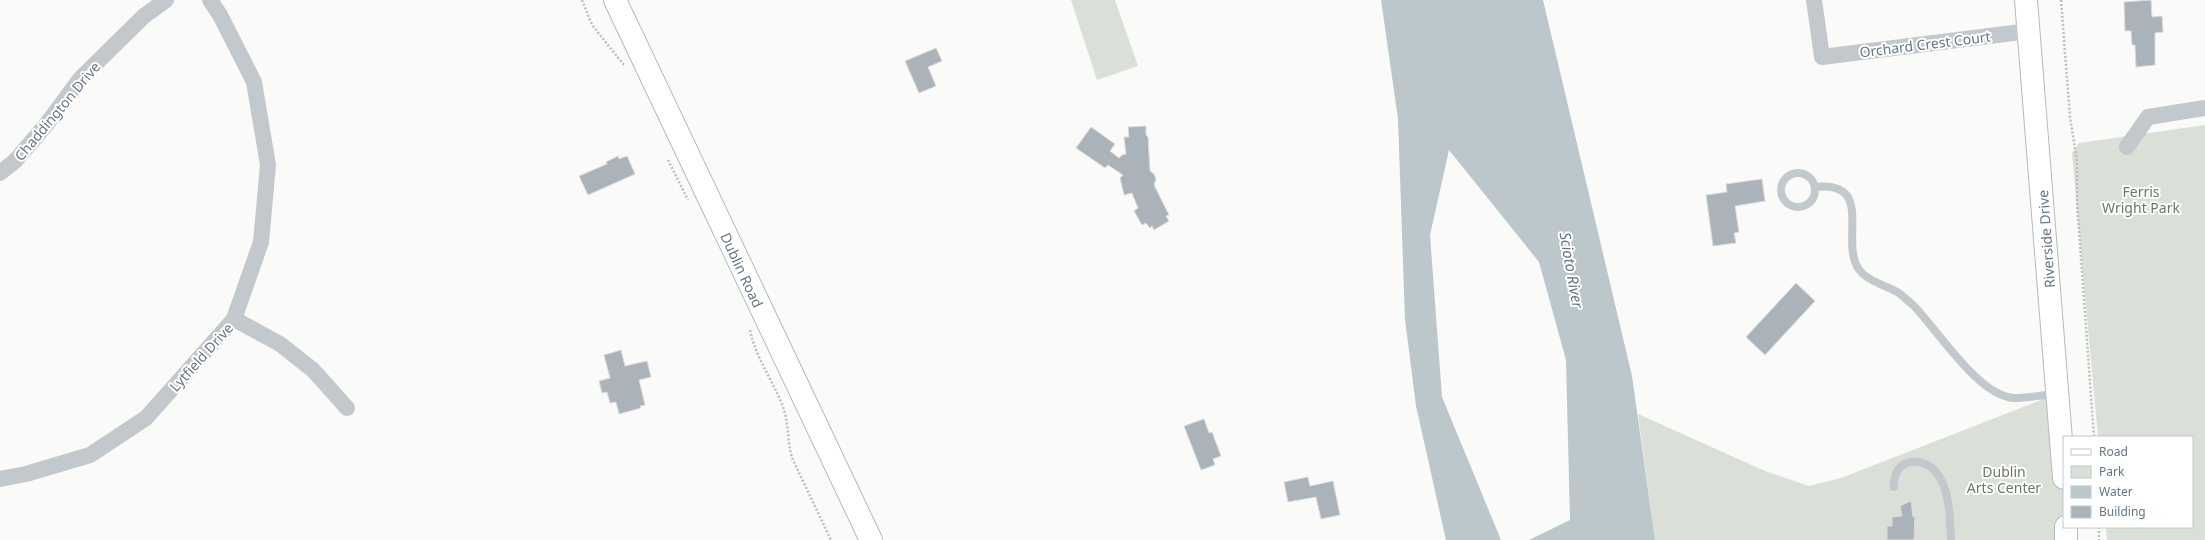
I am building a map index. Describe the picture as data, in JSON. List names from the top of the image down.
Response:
{
  "streets": {
    "main road": ["Riverside Drive", "Dublin Road"],
    "street": ["Orchard Crest Court", "Chaddington Drive", "Lytfield Drive"]
  },
  "crossings": [
    ["Orchard Crest Court", "Riverside Drive"]
  ],
  "water": ["Scioto River"],
  "parks": ["Ferris Wright Park", "Dublin Arts Center"],
  "legend": [
    "Road",
    "Park",
    "Water",
    "Building"
  ]
}
